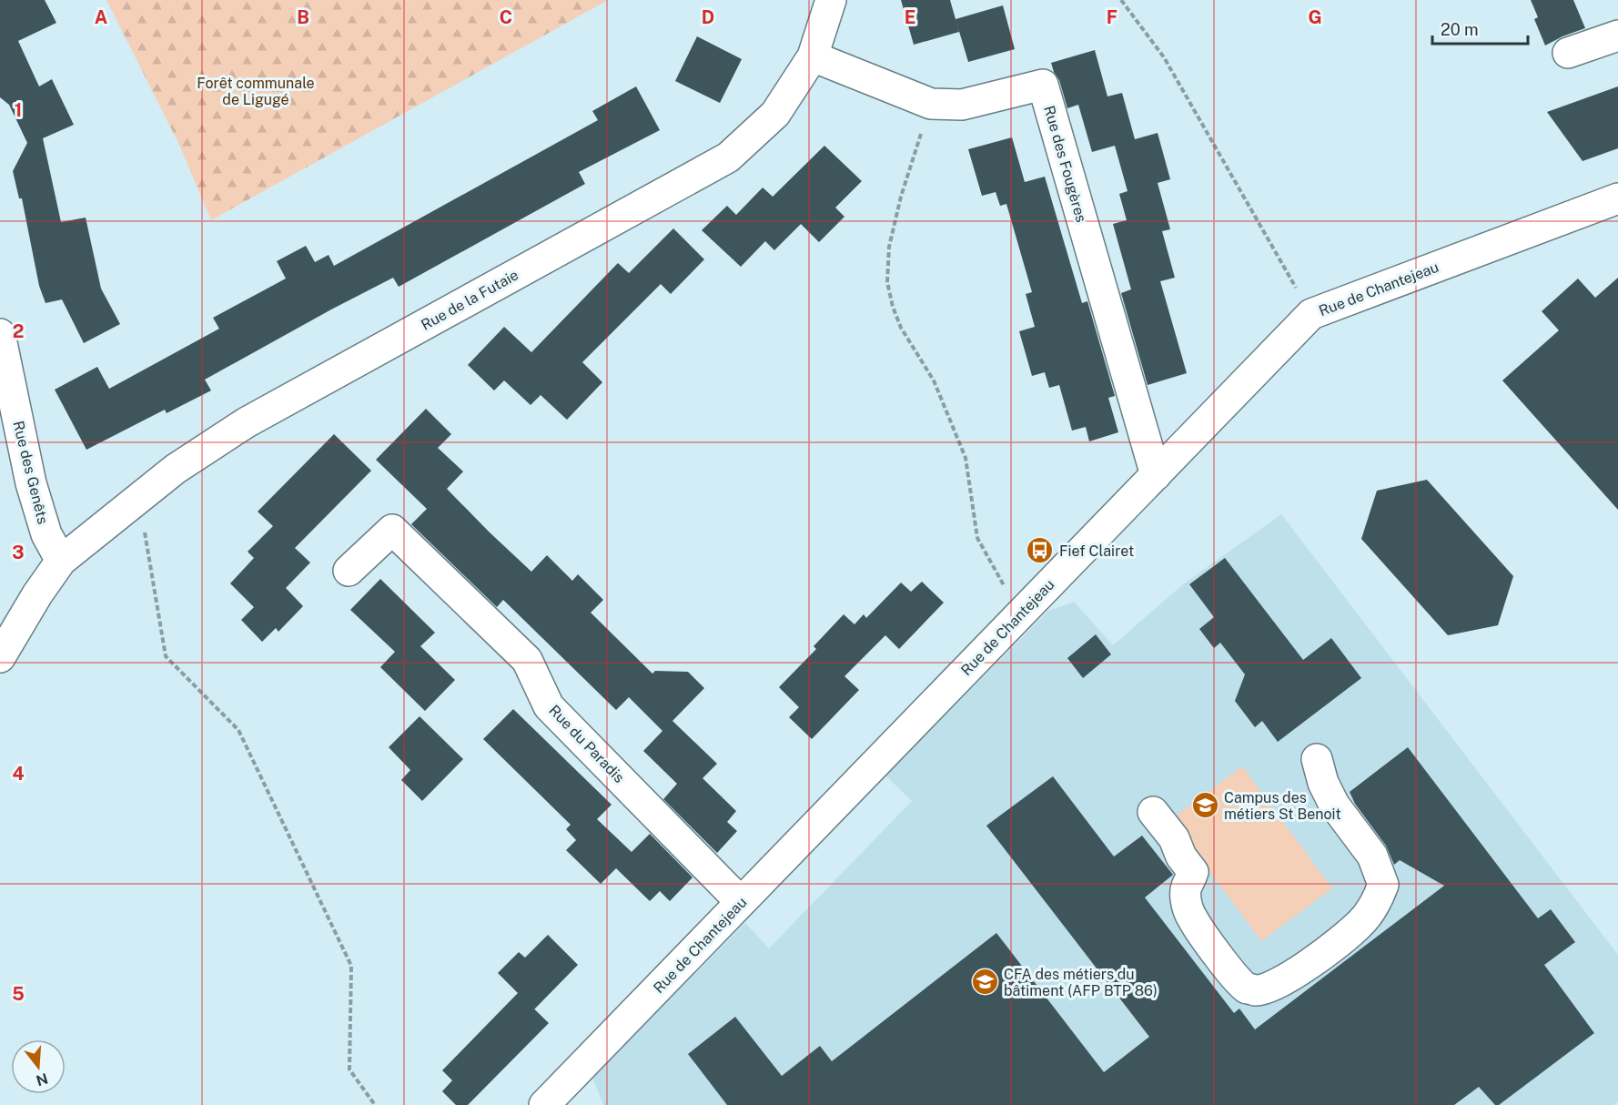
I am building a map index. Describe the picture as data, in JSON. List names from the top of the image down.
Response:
{
  "streets": {
    "street": [
      "Rue des Fougères",
      "Rue de Chantejeau",
      "Rue de la Futaie",
      "Rue des Genêts",
      "Rue du Paradis"
    ]
  },
  "crossings": [
    ["Rue des Fougères", "Rue de Chantejeau"],
    ["Rue des Fougères", "Rue de la Futaie"],
    ["Rue de Chantejeau", "Rue du Paradis"],
    ["Rue de la Futaie", "Rue des Genêts"]
  ],
  "parks": ["Forêt communale de Ligugé"],
  "places": {
    "bus stop": ["Fief Clairet"],
    "school or university": ["Campus des métiers St Benoit", "CFA des métiers du bâtiment (AFP BTP 86)"]
  },
  "scale_bar": "20 m",
  "north": "bottom",
  "grid": {
    "columns": [
      "A",
      "B",
      "C",
      "D",
      "E",
      "F",
      "G"
    ],
    "rows": [
      "1",
      "2",
      "3",
      "4",
      "5"
    ]
  }
}
